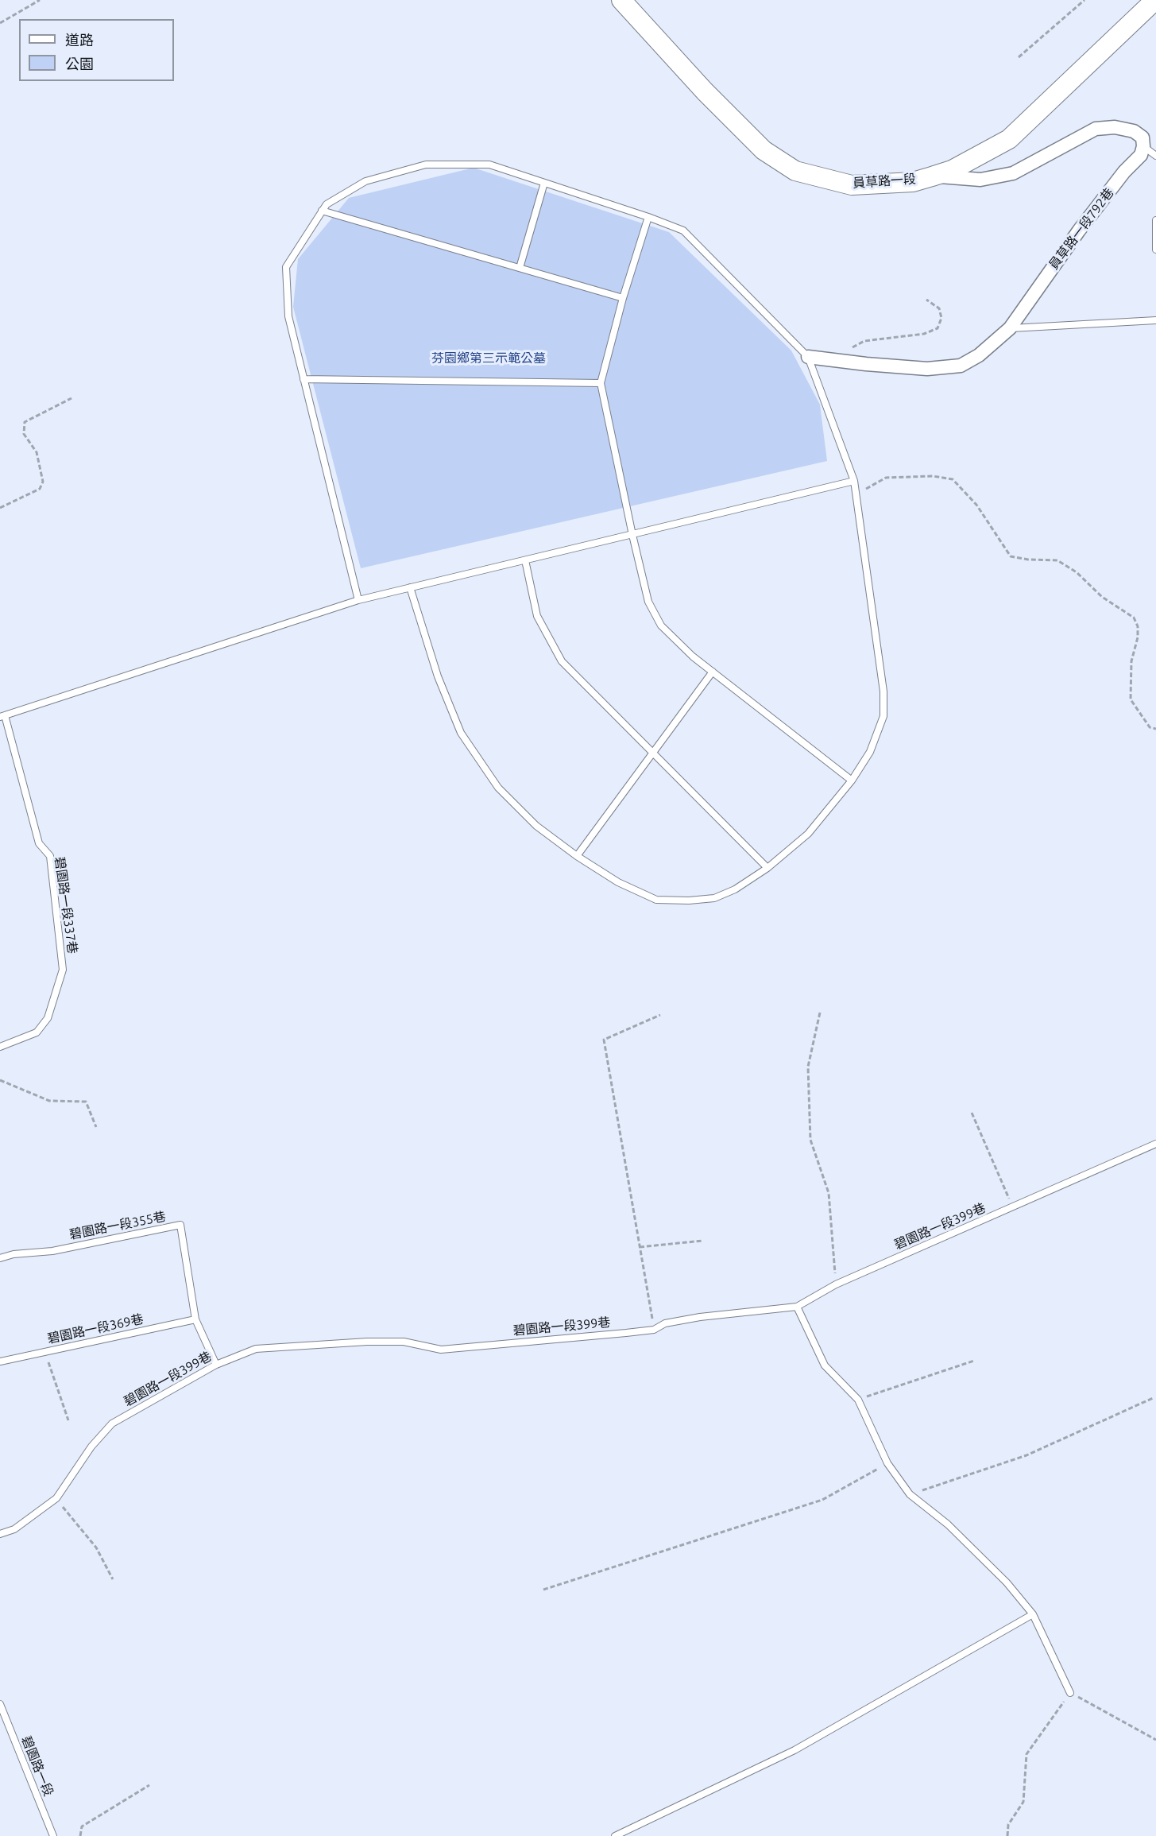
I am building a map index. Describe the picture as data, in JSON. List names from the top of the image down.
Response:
{
  "streets": {
    "main road": ["員草路一段"],
    "street": ["員草路一段792巷"],
    "lane": [
      "碧園路一段337巷",
      "碧園路一段355巷",
      "碧園路一段399巷",
      "碧園路一段369巷",
      "碧園路一段"
    ]
  },
  "crossings": [
    ["碧園路一段355巷", "碧園路一段399巷"],
    ["碧園路一段355巷", "碧園路一段369巷"]
  ],
  "parks": ["芬園鄉第三示範公墓"],
  "legend": ["道路", "公園"]
}
